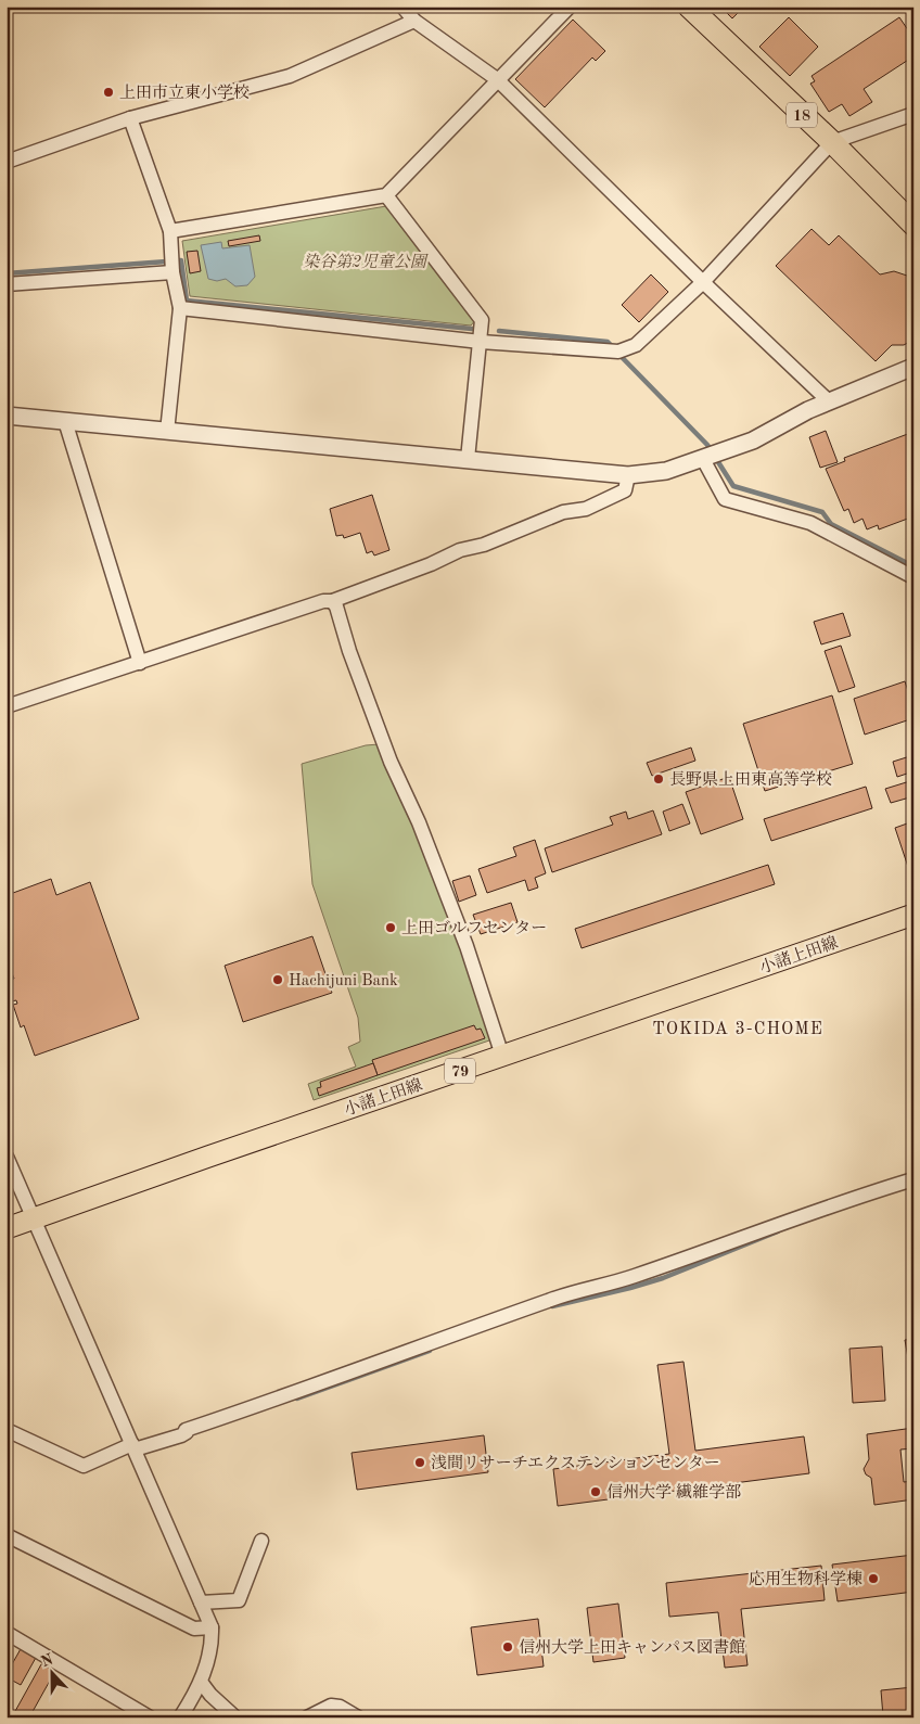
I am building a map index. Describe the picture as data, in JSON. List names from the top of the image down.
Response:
{
  "streets": {
    "highway": ["18"],
    "main road": ["小諸上田線", "79"]
  },
  "districts": ["TOKIDA 3-CHOME"],
  "parks": ["染谷第2児童公園"],
  "places": [
    "上田市立東小学校",
    "長野県上田東高等学校",
    "上田ゴルフセンター",
    "Hachijuni Bank",
    "浅間リサーチエクステンションセンター",
    "信州大学 繊維学部",
    "応用生物科学棟",
    "信州大学上田キャンパス図書館"
  ],
  "north": "top"
}
